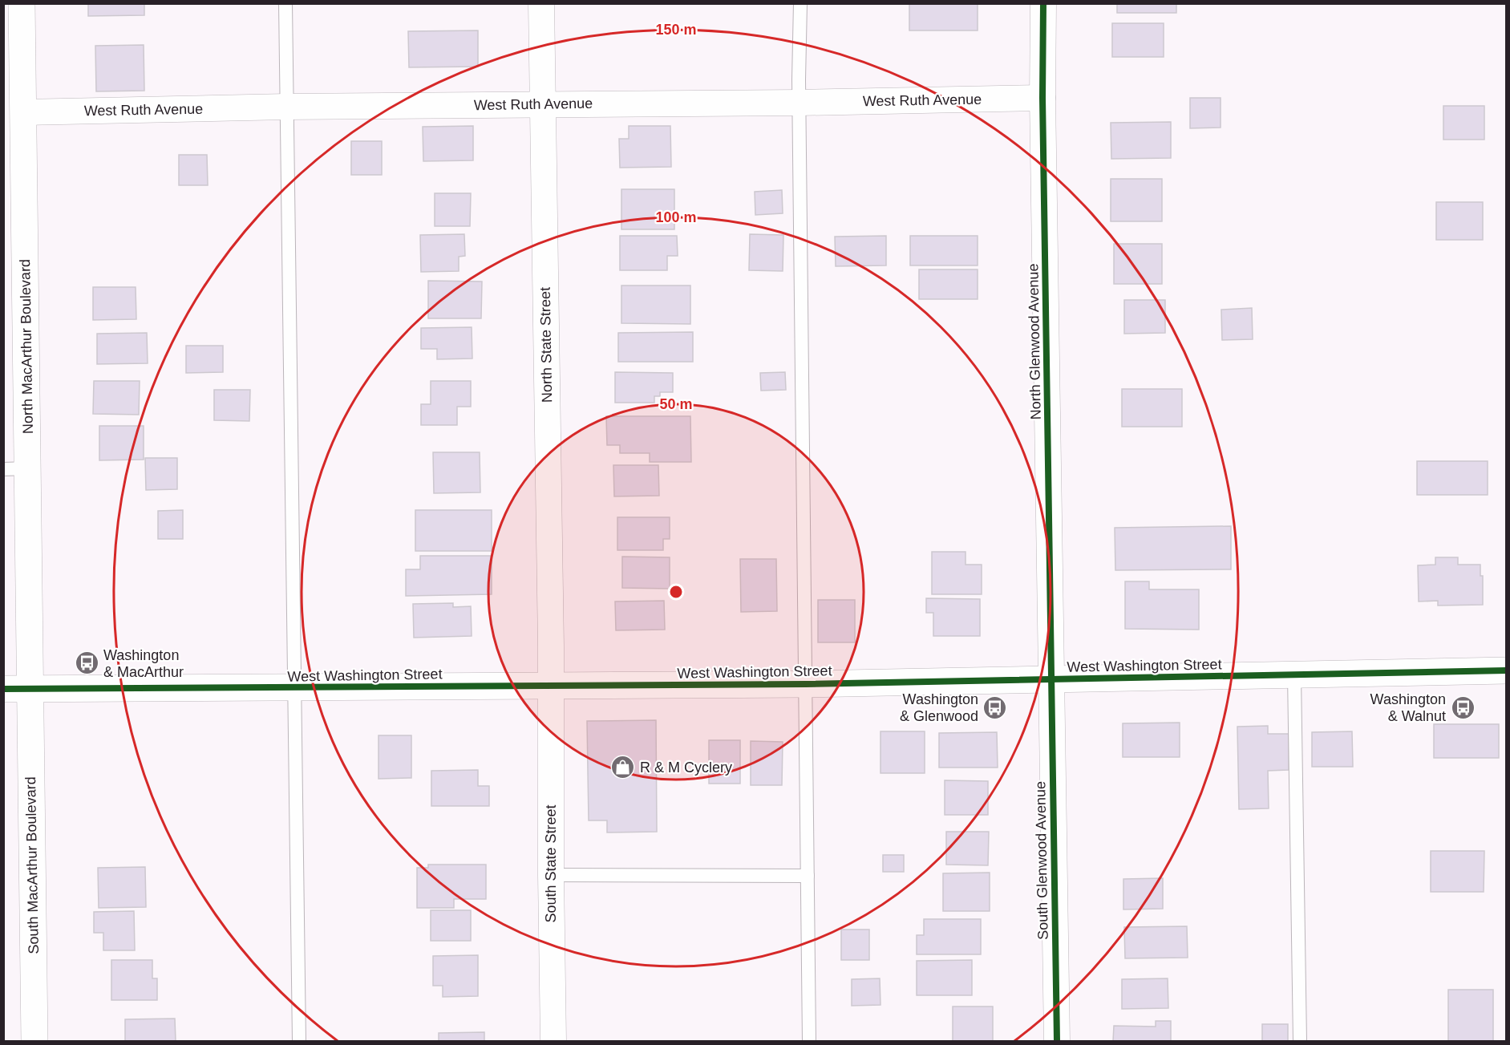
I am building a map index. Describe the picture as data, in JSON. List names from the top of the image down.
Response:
{
  "streets": {
    "street": [
      "West Ruth Avenue",
      "North Glenwood Avenue",
      "North State Street",
      "North MacArthur Boulevard",
      "West Washington Street",
      "South Glenwood Avenue",
      "South State Street",
      "South MacArthur Boulevard"
    ]
  },
  "crossings": [
    ["West Ruth Avenue", "North Glenwood Avenue"],
    ["West Ruth Avenue", "North State Street"],
    ["West Ruth Avenue", "North MacArthur Boulevard"],
    ["North Glenwood Avenue", "West Washington Street"],
    ["North Glenwood Avenue", "South Glenwood Avenue"],
    ["North State Street", "West Washington Street"],
    ["North State Street", "South State Street"],
    ["North MacArthur Boulevard", "West Washington Street"],
    ["North MacArthur Boulevard", "South MacArthur Boulevard"],
    ["West Washington Street", "South Glenwood Avenue"],
    ["West Washington Street", "South State Street"],
    ["West Washington Street", "South MacArthur Boulevard"]
  ],
  "places": {
    "bus stop": ["Washington & MacArthur", "Washington & Glenwood", "Washington & Walnut"],
    "shop": ["R & M Cyclery"]
  },
  "rings": ["150 m", "100 m", "50 m"]
}
